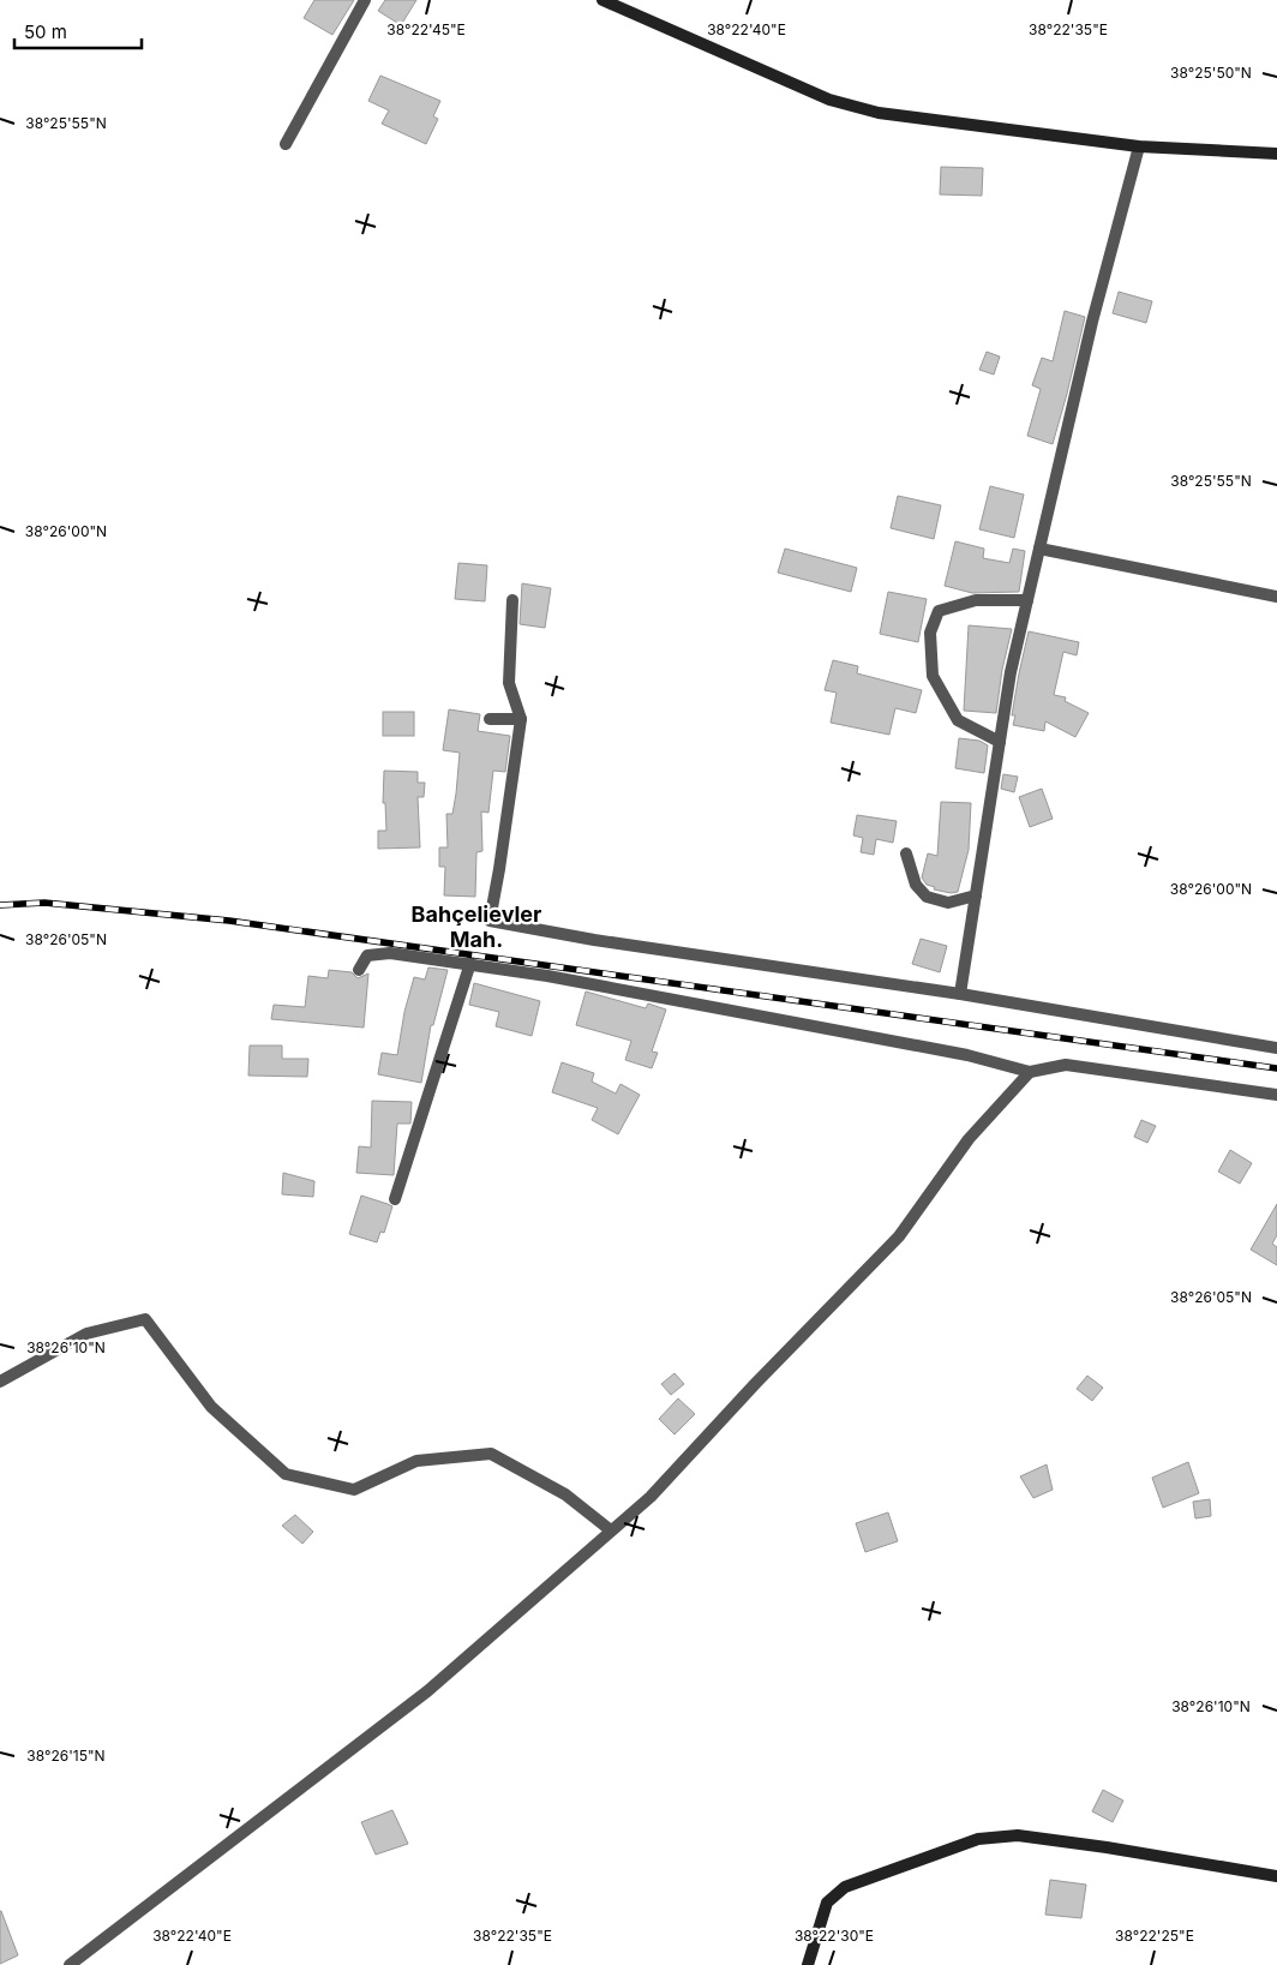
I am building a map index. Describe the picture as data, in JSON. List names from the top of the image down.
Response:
{
  "districts": ["Bahçelievler Mah."],
  "scale_bar": "50 m",
  "coordinates": [
    "38°22'45\"E",
    "38°22'40\"E",
    "38°22'35\"E",
    "38°25'50\"N",
    "38°25'55\"N",
    "38°26'00\"N",
    "38°26'05\"N",
    "38°26'10\"N",
    "38°26'15\"N",
    "38°22'30\"E",
    "38°22'25\"E"
  ]
}
